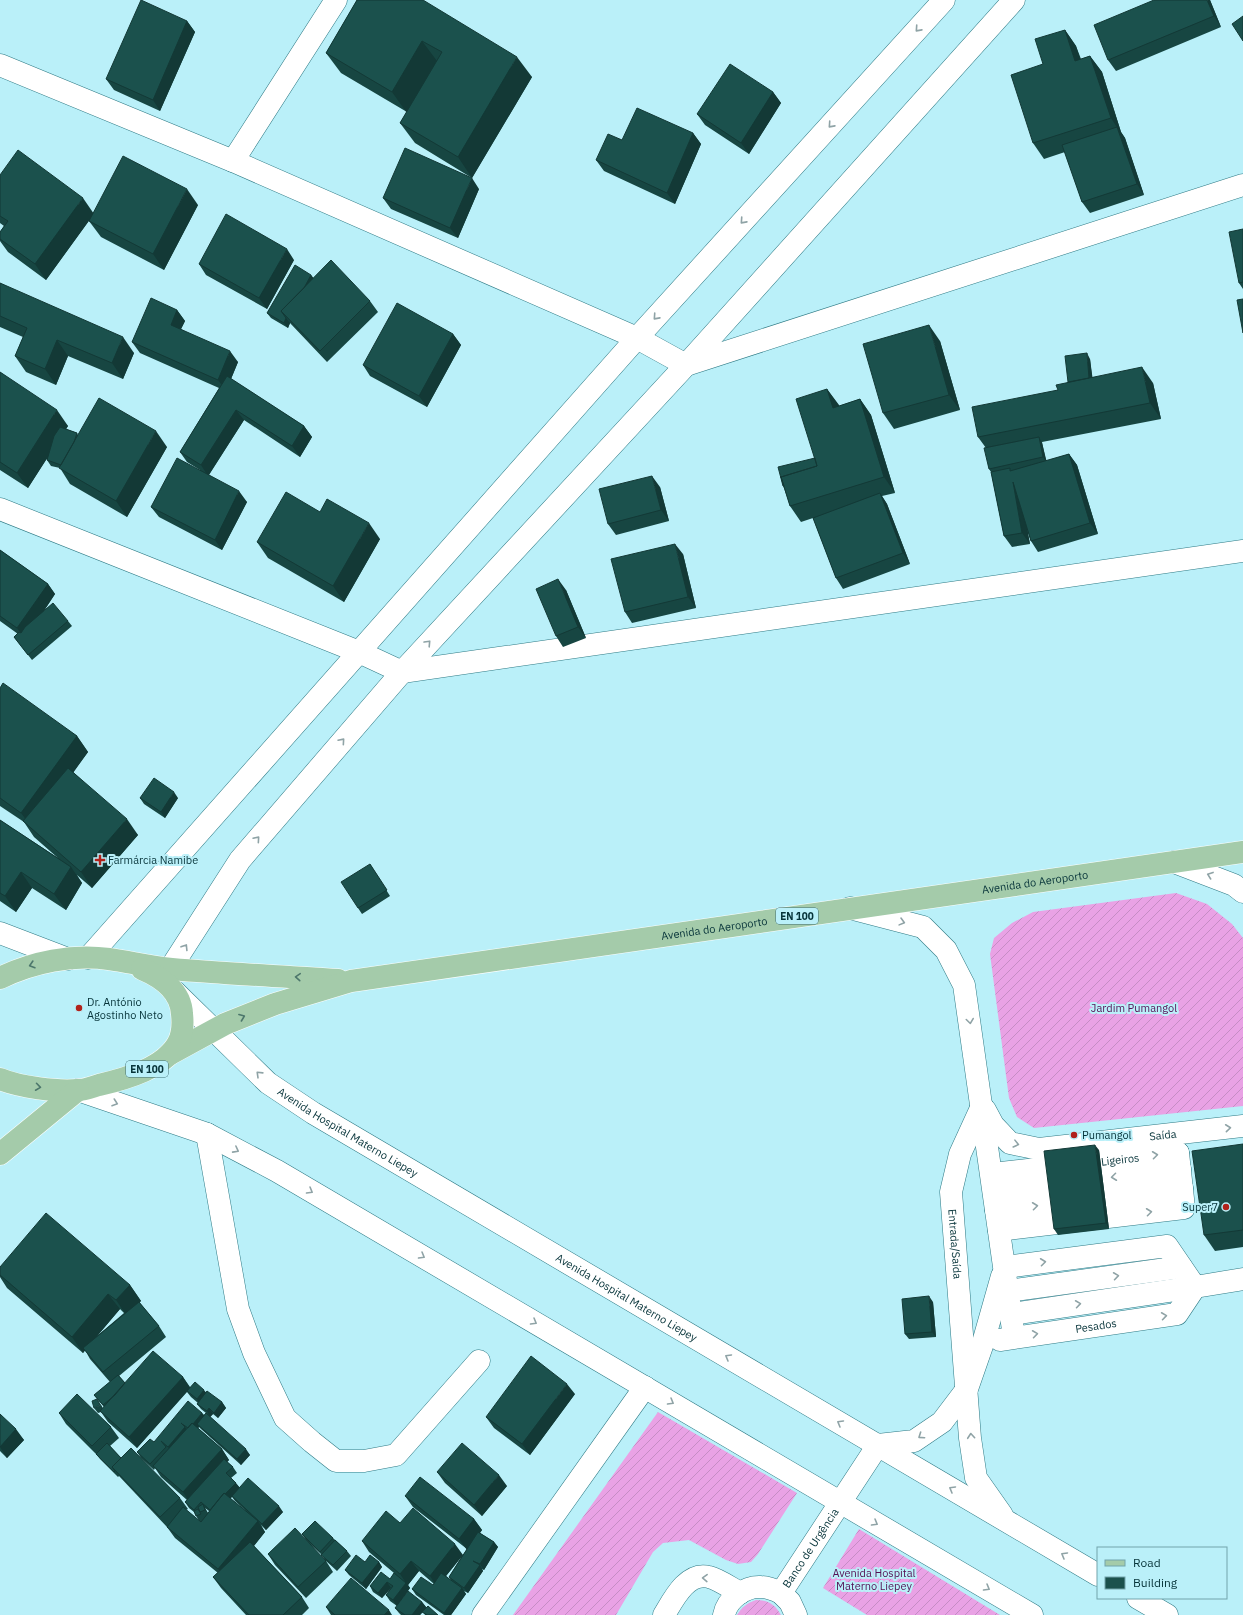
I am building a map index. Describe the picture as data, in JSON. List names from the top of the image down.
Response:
{
  "streets": {
    "main road": ["Avenida do Aeroporto", "EN 100"],
    "street": [
      "Avenida Hospital Materno Liepey",
      "Saída",
      "Ligeiros",
      "Entrada/Saída",
      "Pesados",
      "Banco de Urgência"
    ]
  },
  "crossings": [
    ["Avenida do Aeroporto", "EN 100"],
    ["EN 100", "Avenida Hospital Materno Liepey"],
    ["Avenida Hospital Materno Liepey", "Entrada/Saída"],
    ["Avenida Hospital Materno Liepey", "Banco de Urgência"],
    ["Saída", "Entrada/Saída"]
  ],
  "parks": ["Jardim Pumangol", "Avenida Hospital Materno Liepey"],
  "places": {
    "health": ["Farmárcia Namibe"],
    "other": ["Dr. António Agostinho Neto", "Pumangol", "Super7"]
  },
  "legend": ["Road", "Building"]
}
